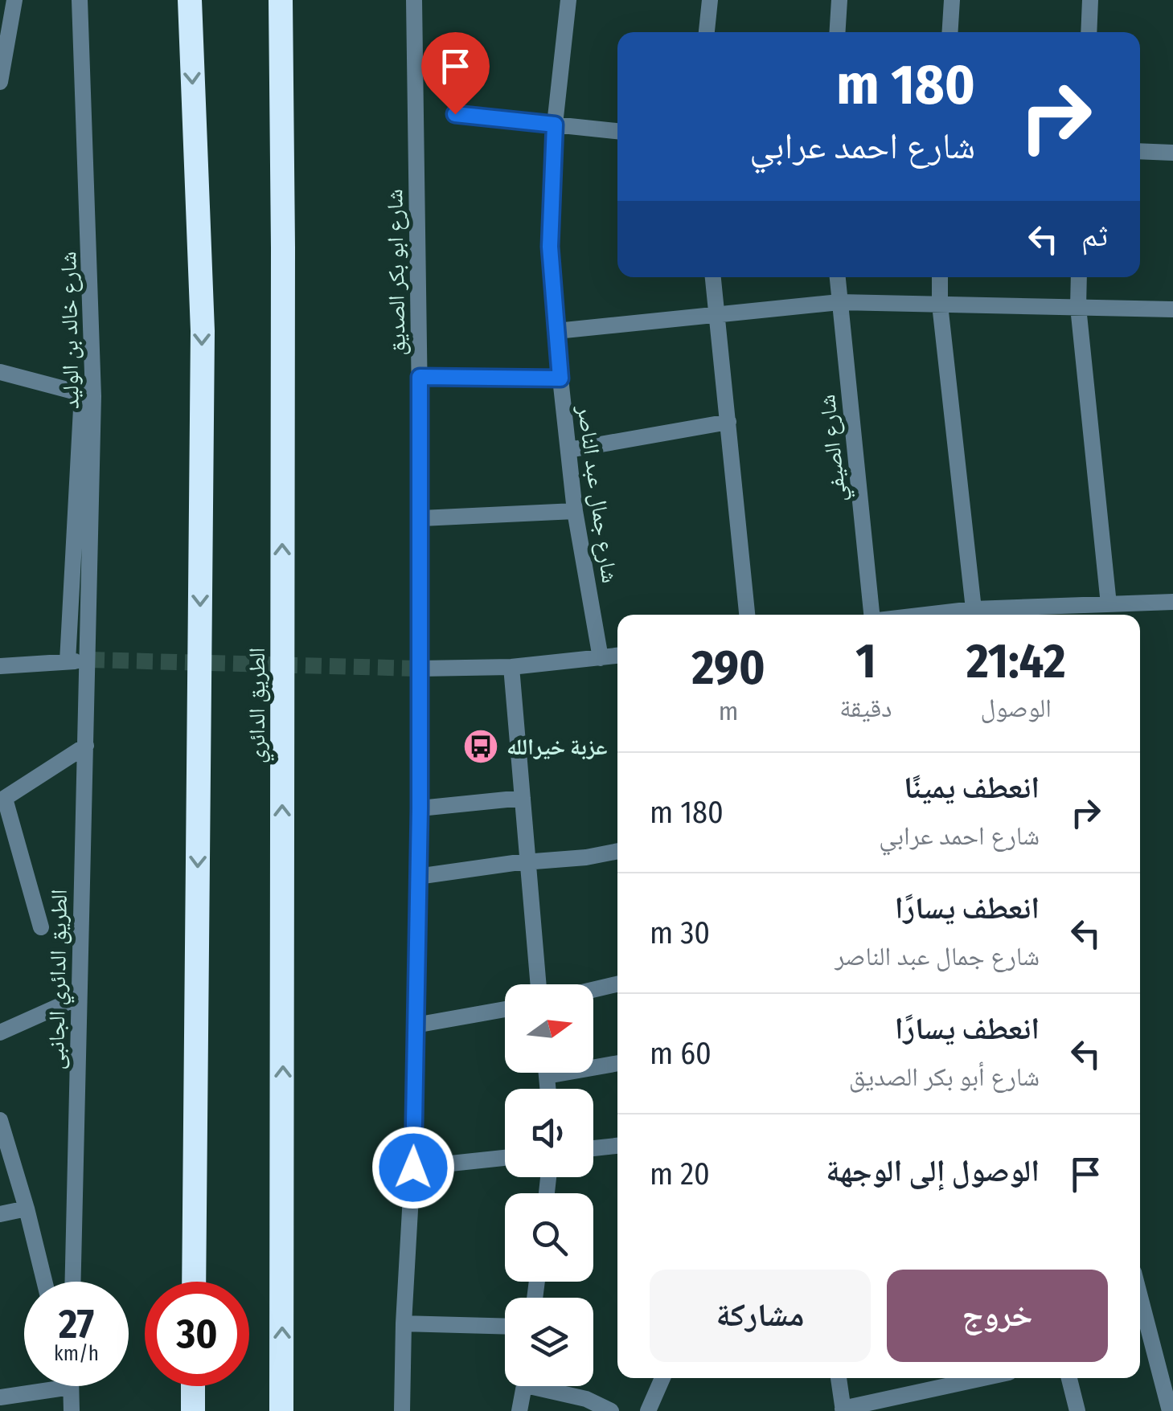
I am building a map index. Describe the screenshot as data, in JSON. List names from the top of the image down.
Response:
{
  "streets": {
    "highway": ["الطريق الدائري"],
    "street": [
      "شارع ابو بكر الصديق",
      "شارع خالد بن الوليد",
      "شارع الصيفي",
      "شارع جمال عبد الناصر",
      "الطريق الدائري الجانبى"
    ]
  },
  "crossings": [
    ["شارع خالد بن الوليد", "الطريق الدائري الجانبى"]
  ],
  "places": {
    "bus stop": ["عزبة خيرالله"]
  },
  "north": "right",
  "page": {
    "turn": ["180 m", "شارع احمد عرابي"],
    "then": "ثم",
    "eta": [
      "21:42",
      "الوصول",
      "1",
      "دقيقة",
      "290",
      "m"
    ],
    "list": [
      {
        "name": "انعطف يمينًا",
        "note": "شارع احمد عرابي",
        "value": "180 m"
      },
      {
        "name": "انعطف يسارًا",
        "note": "شارع جمال عبد الناصر",
        "value": "30 m"
      },
      {
        "name": "انعطف يسارًا",
        "note": "شارع أبو بكر الصديق",
        "value": "60 m"
      },
      {
        "name": "الوصول إلى الوجهة",
        "value": "20 m"
      }
    ],
    "buttons": ["خروج", "مشاركة"],
    "speed": "27 km/h",
    "limit": "30"
  }
}
